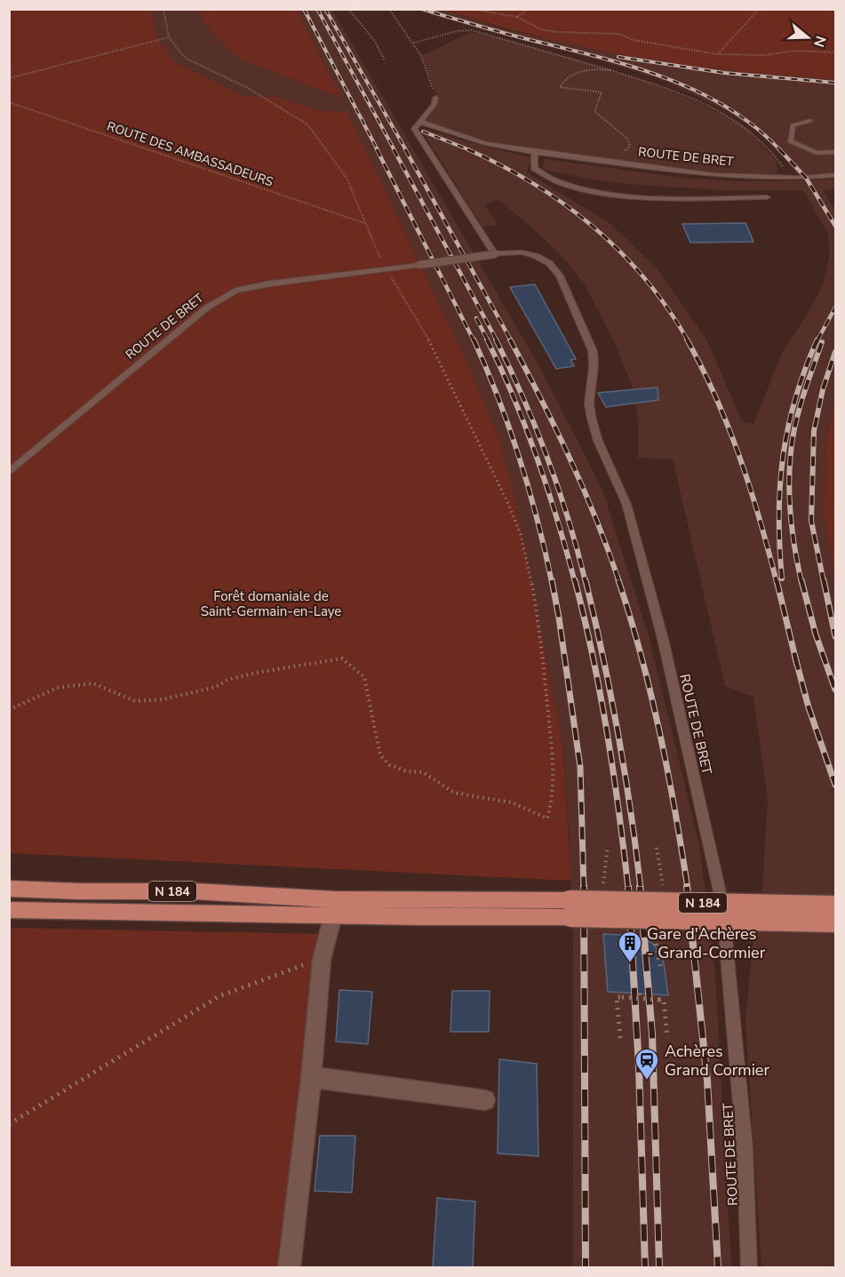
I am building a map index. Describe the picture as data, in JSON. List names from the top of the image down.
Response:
{
  "streets": {
    "main road": ["N 184"],
    "lane": ["ROUTE DE BRET"],
    "path": ["ROUTE DES AMBASSADEURS"]
  },
  "parks": ["Forêt domaniale de Saint-Germain-en-Laye"],
  "places": {
    "building": ["Gare d'Achères - Grand-Cormier"],
    "station": ["Achères Grand Cormier"]
  },
  "north": "right"
}
